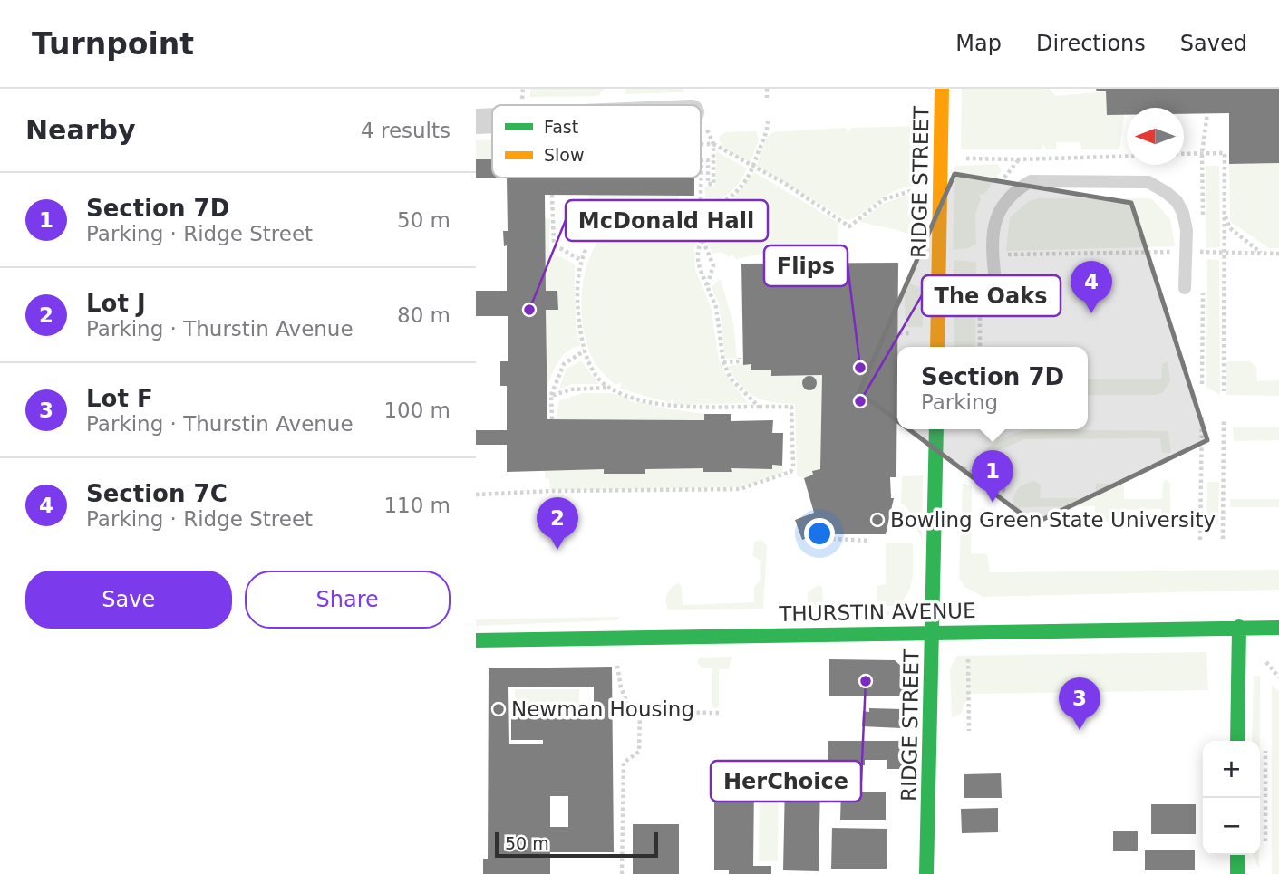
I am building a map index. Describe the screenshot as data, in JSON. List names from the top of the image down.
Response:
{
  "streets": {
    "street": ["RIDGE STREET", "THURSTIN AVENUE"]
  },
  "crossings": [
    ["RIDGE STREET", "THURSTIN AVENUE"]
  ],
  "places": [
    "McDonald Hall",
    "Flips",
    "The Oaks",
    "Bowling Green State University",
    "HerChoice",
    "Newman Housing"
  ],
  "legend": ["Fast", "Slow"],
  "scale_bar": "50 m",
  "north": "left",
  "page": {
    "header": "Turnpoint",
    "nav": ["Map", "Directions", "Saved"],
    "heading": ["Nearby", "4 results"],
    "list": [
      {
        "mark": "1",
        "name": "Section 7D",
        "note": "Parking · Ridge Street",
        "value": "50 m"
      },
      {
        "mark": "2",
        "name": "Lot J",
        "note": "Parking · Thurstin Avenue",
        "value": "80 m"
      },
      {
        "mark": "3",
        "name": "Lot F",
        "note": "Parking · Thurstin Avenue",
        "value": "100 m"
      },
      {
        "mark": "4",
        "name": "Section 7C",
        "note": "Parking · Ridge Street",
        "value": "110 m"
      }
    ],
    "pins": [
      "4",
      "1",
      "2",
      "3"
    ],
    "popup": ["Section 7D", "Parking"],
    "buttons": ["Save", "Share"],
    "map_buttons": ["+", "−"],
    "scale": "50 m"
  }
}
